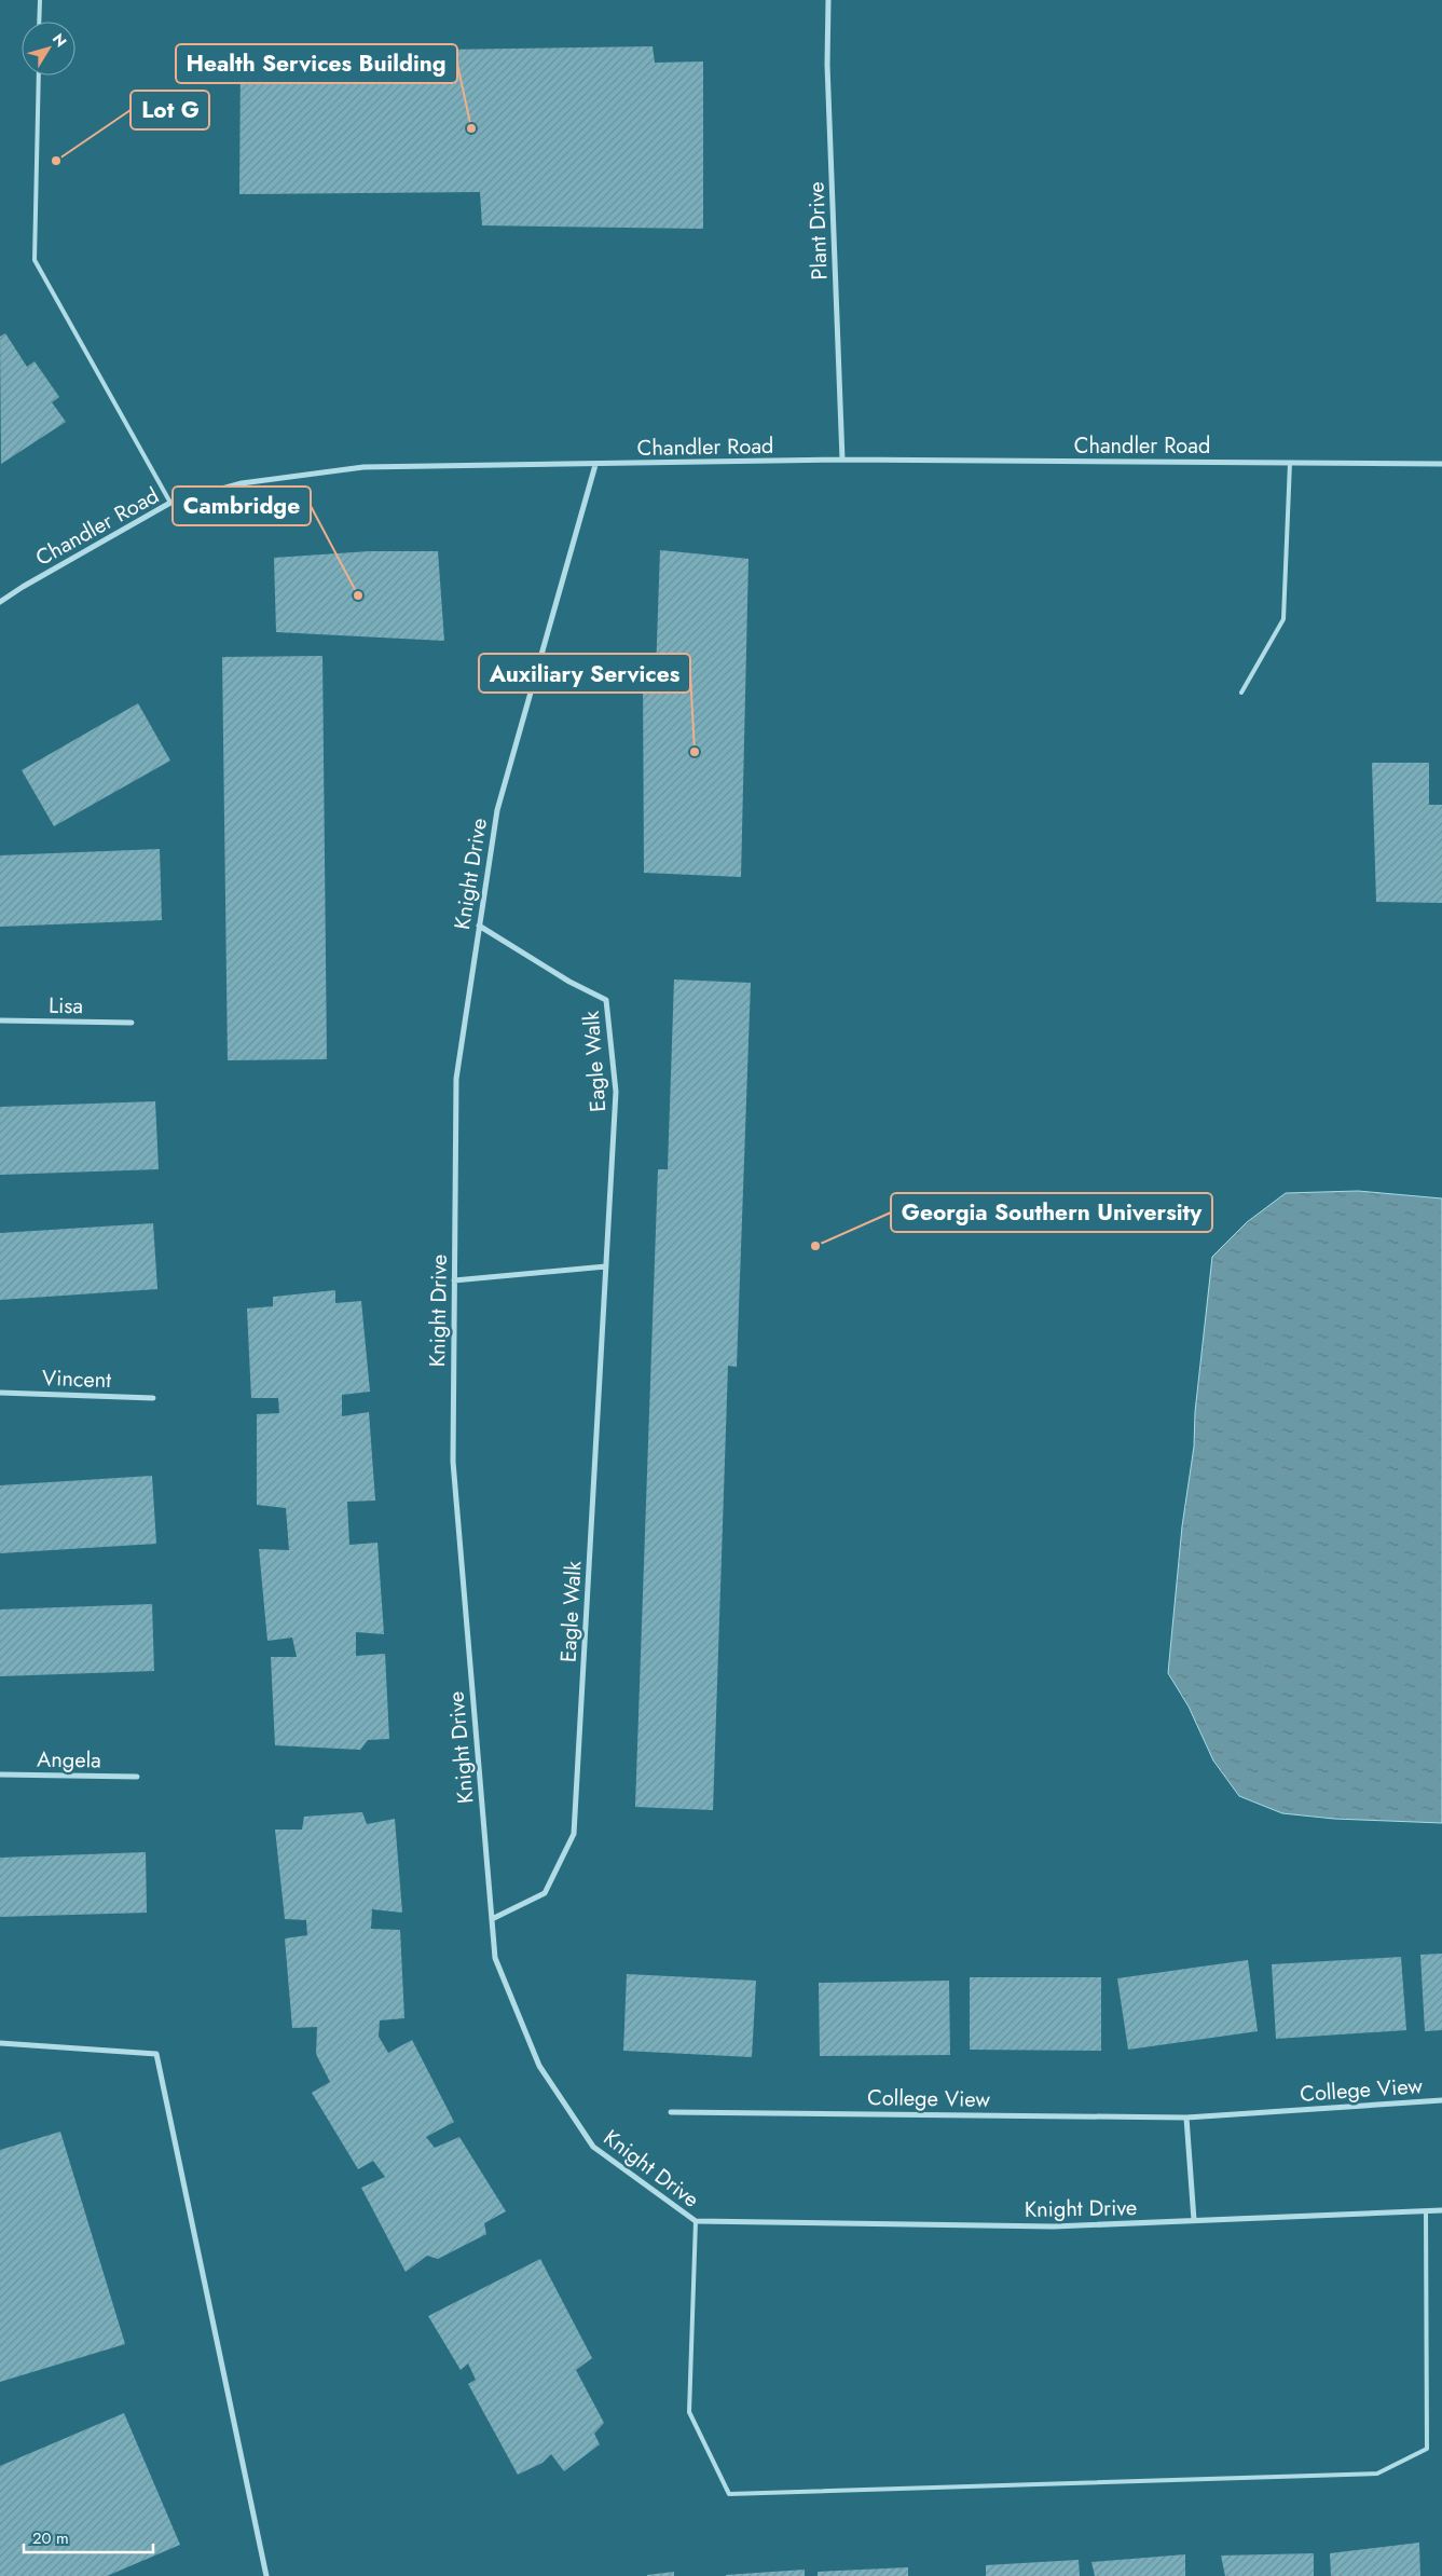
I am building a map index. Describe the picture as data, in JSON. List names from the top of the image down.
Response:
{
  "streets": {
    "street": [
      "Plant Drive",
      "Chandler Road",
      "Knight Drive",
      "Lisa",
      "Eagle Walk",
      "Vincent",
      "Angela",
      "College View"
    ]
  },
  "crossings": [
    ["Plant Drive", "Chandler Road"],
    ["Chandler Road", "Knight Drive"],
    ["Knight Drive", "Eagle Walk"]
  ],
  "places": [
    "Health Services Building",
    "Lot G",
    "Cambridge",
    "Auxiliary Services",
    "Georgia Southern University"
  ],
  "scale_bar": "20 m",
  "north": "top right"
}
